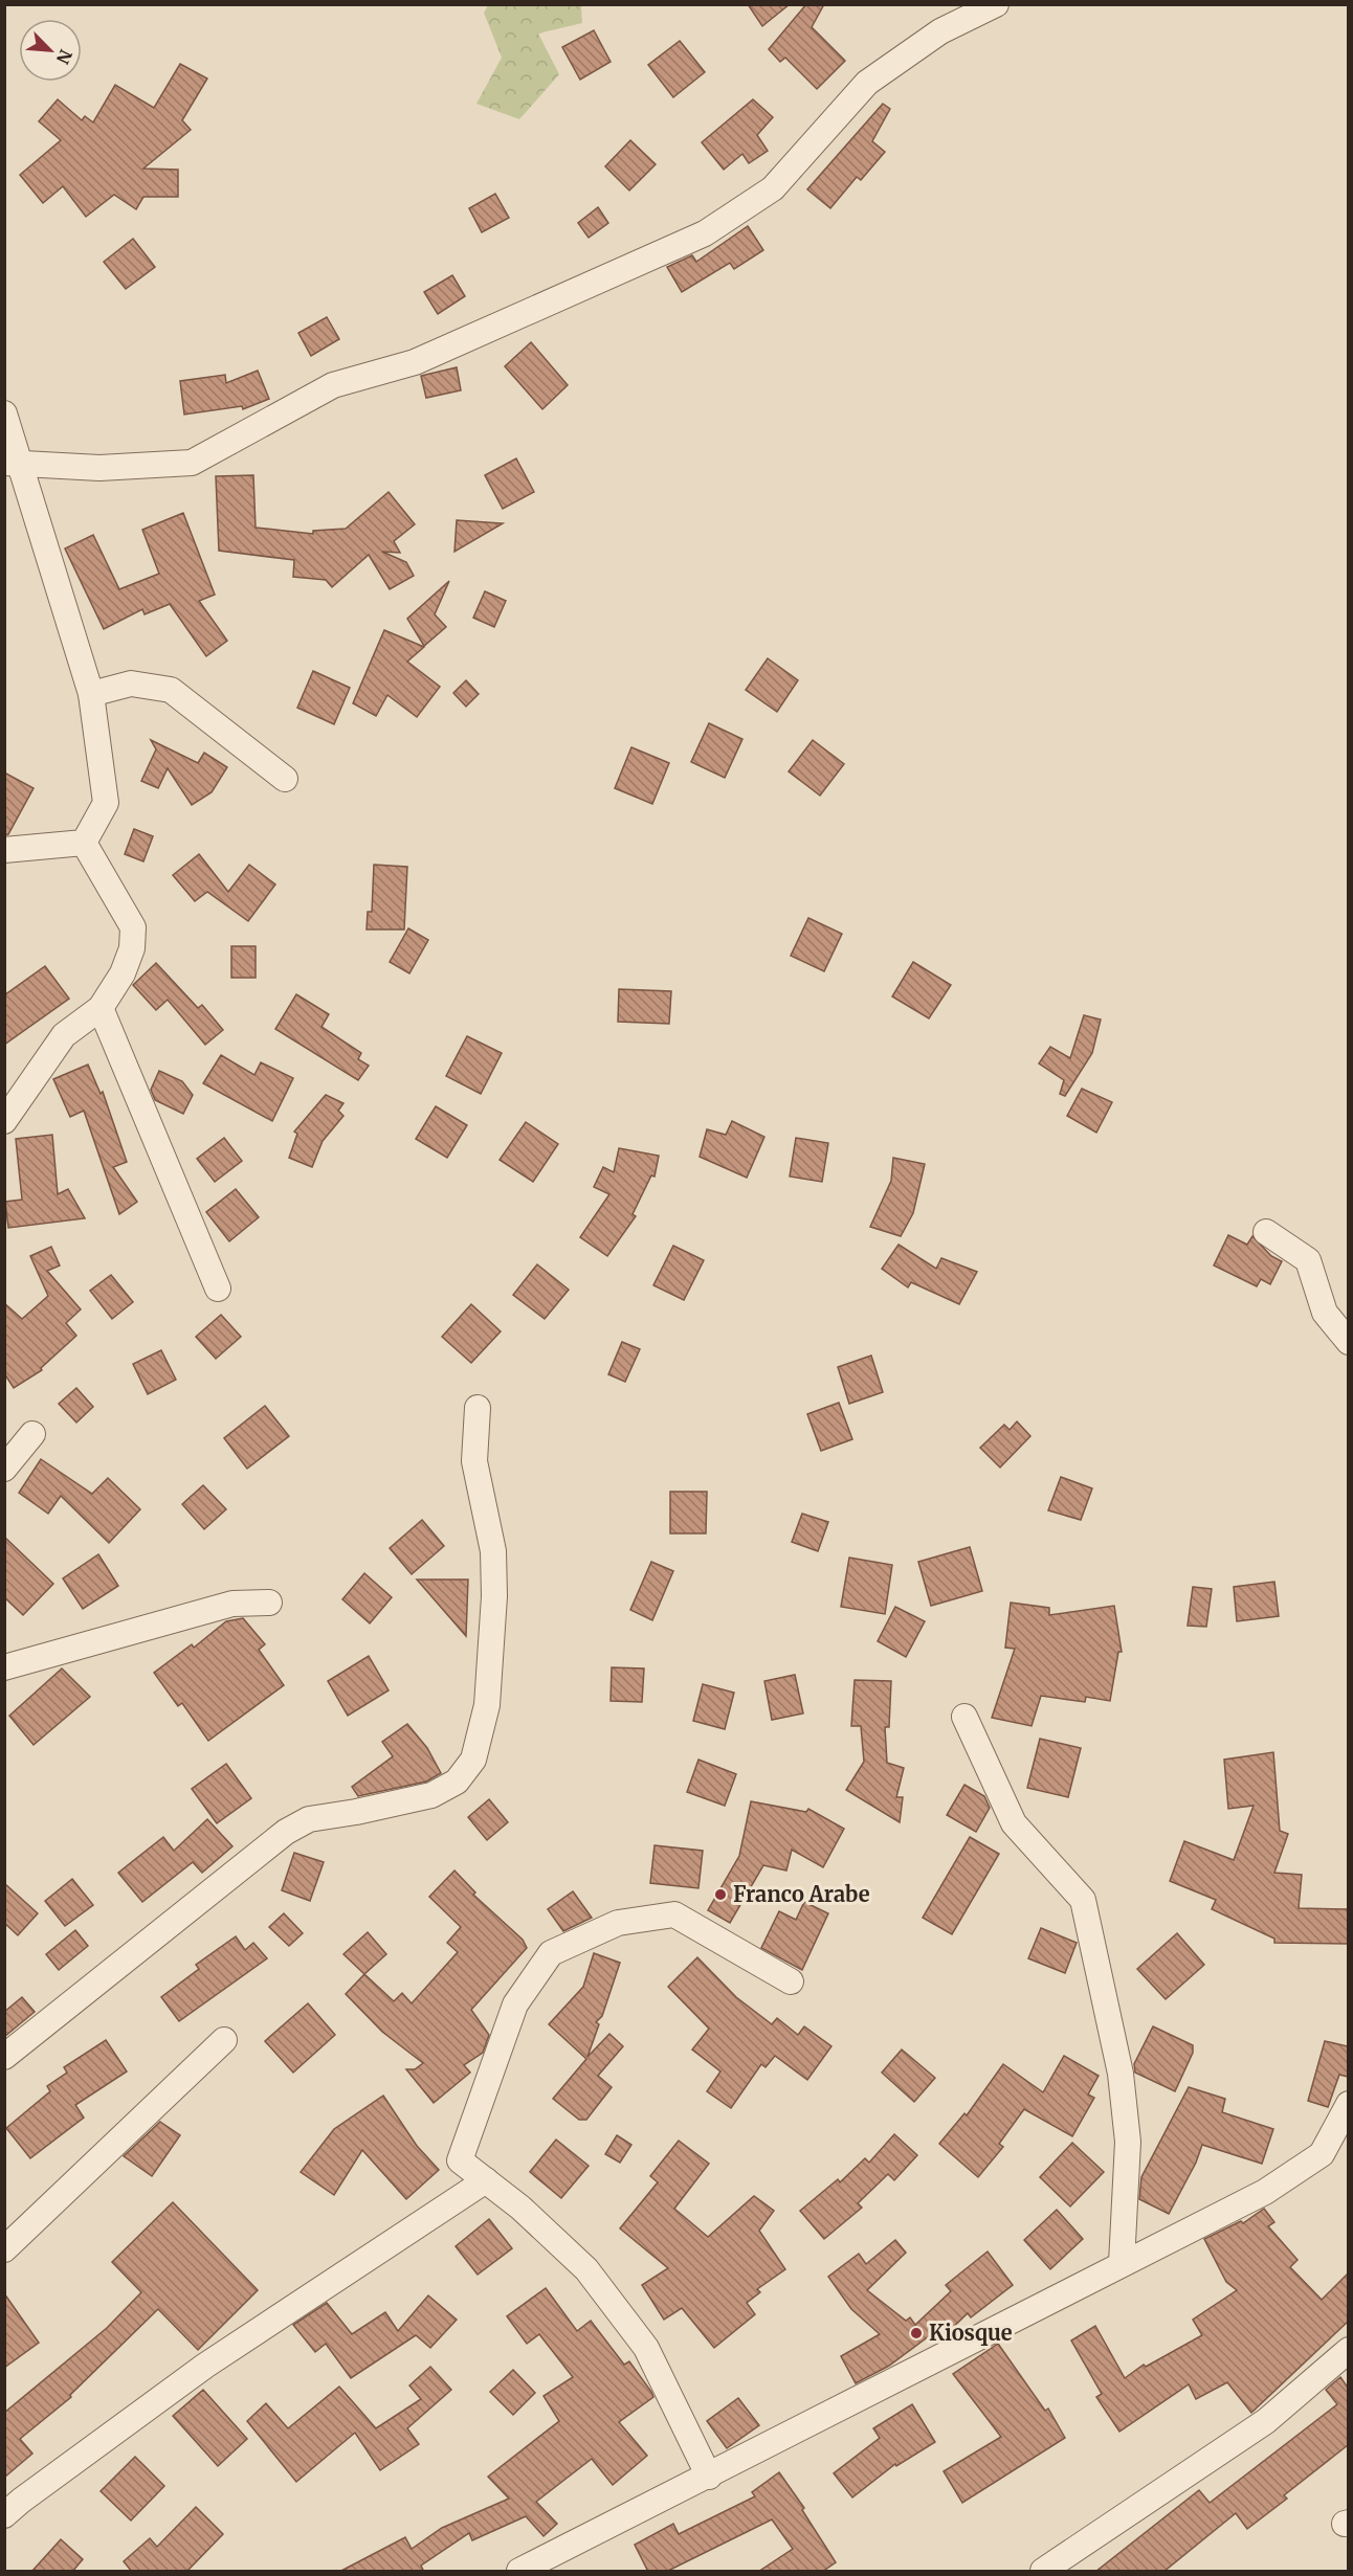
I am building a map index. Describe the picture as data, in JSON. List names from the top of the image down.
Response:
{
  "places": ["Franco Arabe", "Kiosque"],
  "north": "bottom right"
}
